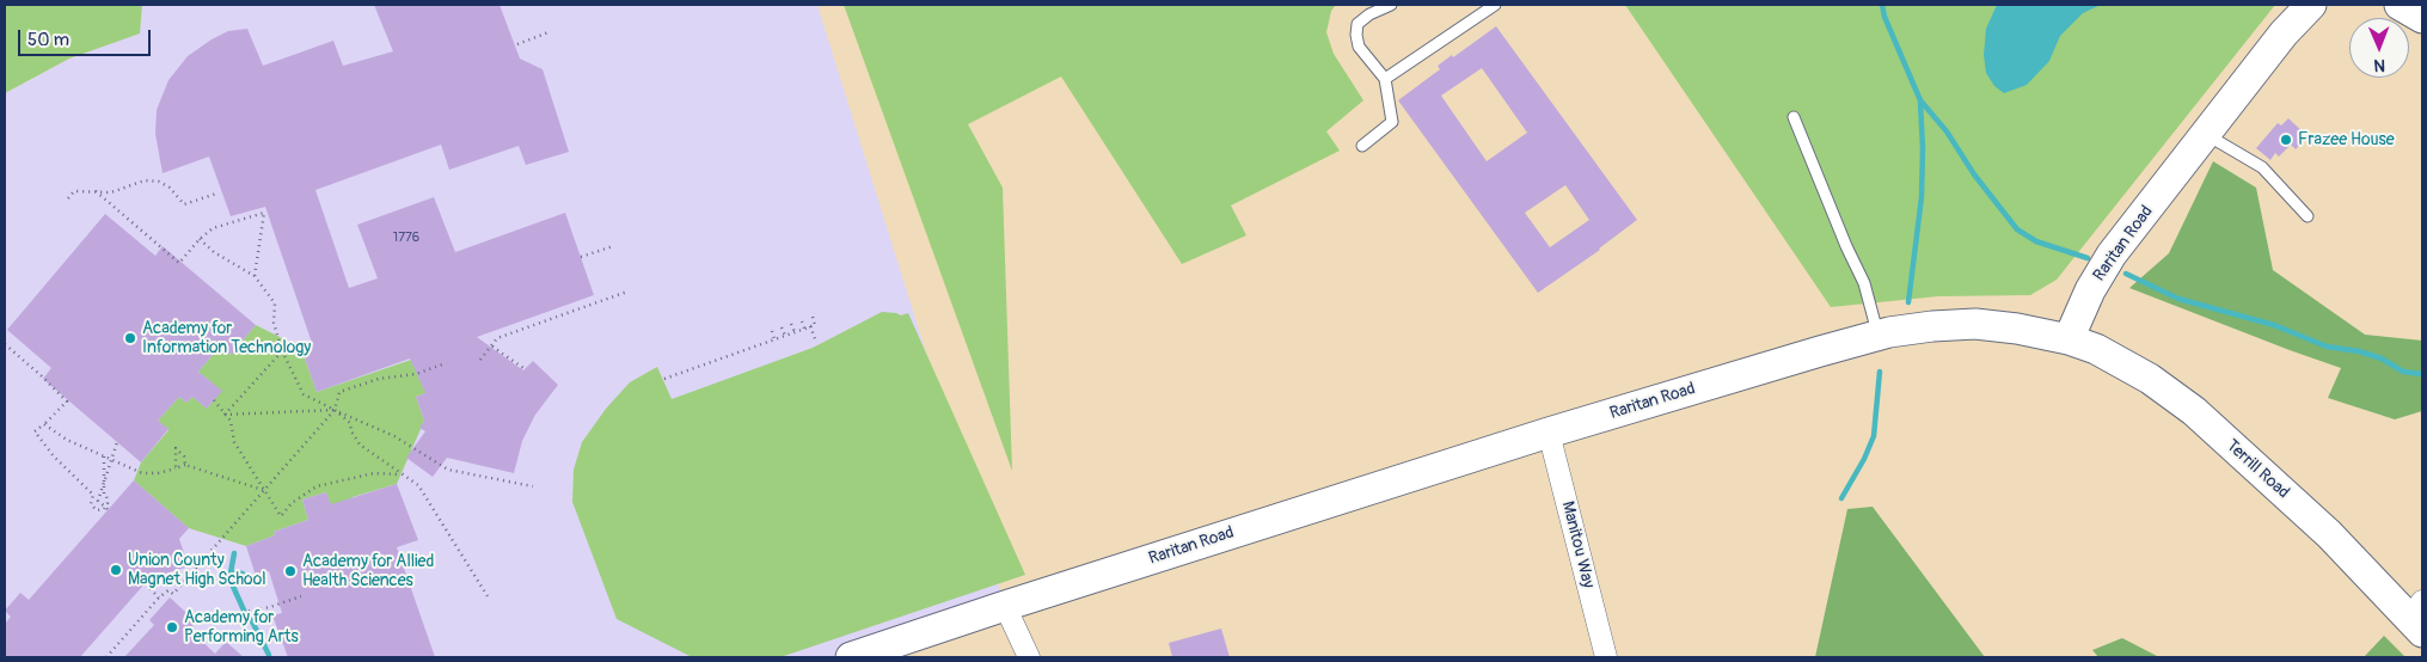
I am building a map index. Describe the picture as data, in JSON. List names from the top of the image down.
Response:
{
  "streets": {
    "street": ["Raritan Road", "Terrill Road", "Manitou Way"]
  },
  "crossings": [
    ["Raritan Road", "Terrill Road"],
    ["Raritan Road", "Manitou Way"]
  ],
  "places": [
    "Frazee House",
    "Academy for Information Technology",
    "Union County Magnet High School",
    "Academy for Allied Health Sciences",
    "Academy for Performing Arts"
  ],
  "house_numbers": ["1776"],
  "scale_bar": "50 m",
  "north": "bottom"
}
